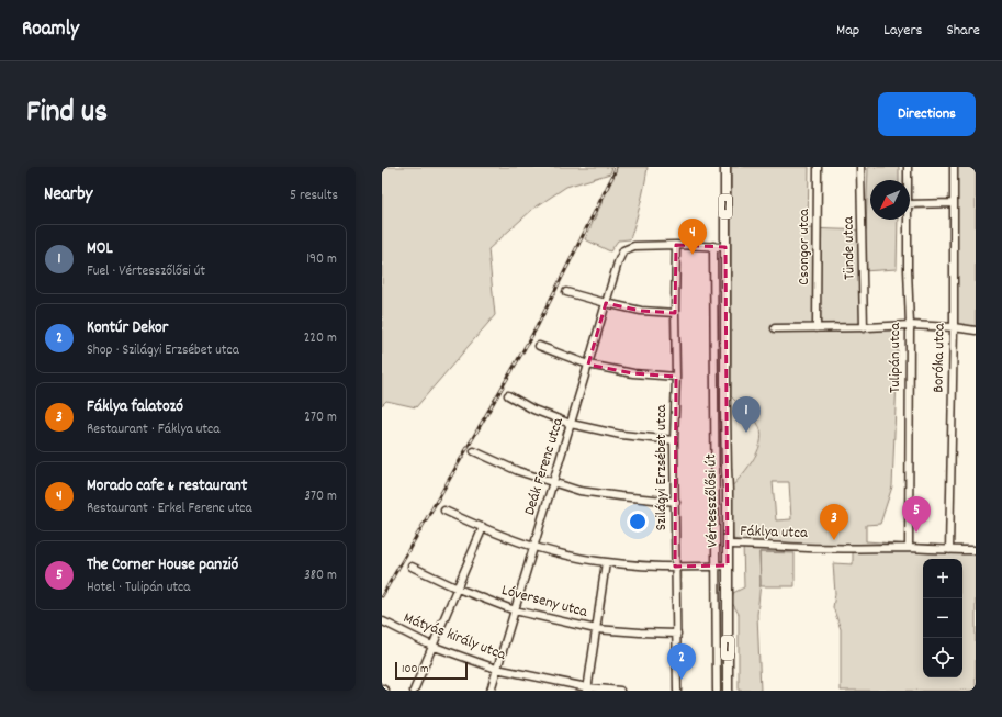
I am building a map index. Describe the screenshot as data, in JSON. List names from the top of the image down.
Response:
{
  "streets": {
    "main road": ["1", "Vértesszőlősi út"],
    "street": [
      "Csongor utca",
      "Tünde utca",
      "Tulipán utca",
      "Boróka utca",
      "Deák Ferenc utca",
      "Szilágyi Erzsébet utca",
      "Fáklya utca",
      "Lóverseny utca",
      "Mátyás király utca"
    ]
  },
  "crossings": [
    ["Tulipán utca", "Fáklya utca"],
    ["Boróka utca", "Fáklya utca"],
    ["Deák Ferenc utca", "Szilágyi Erzsébet utca"],
    ["Deák Ferenc utca", "Lóverseny utca"],
    ["Deák Ferenc utca", "Mátyás király utca"],
    ["Szilágyi Erzsébet utca", "Lóverseny utca"],
    ["Vértesszőlősi út", "Fáklya utca"]
  ],
  "scale_bar": "100 m",
  "north": "bottom left",
  "page": {
    "header": "Roamly",
    "nav": ["Map", "Layers", "Share"],
    "title": "Find us",
    "buttons": "Directions",
    "heading": ["Nearby", "5 results"],
    "pins": [
      "4",
      "1",
      "5",
      "3",
      "2"
    ],
    "list": [
      {
        "mark": "1",
        "name": "MOL",
        "note": "Fuel · Vértesszőlősi út",
        "value": "190 m"
      },
      {
        "mark": "2",
        "name": "Kontúr Dekor",
        "note": "Shop · Szilágyi Erzsébet utca",
        "value": "220 m"
      },
      {
        "mark": "3",
        "name": "Fáklya falatozó",
        "note": "Restaurant · Fáklya utca",
        "value": "270 m"
      },
      {
        "mark": "4",
        "name": "Morado cafe & restaurant",
        "note": "Restaurant · Erkel Ferenc utca",
        "value": "370 m"
      },
      {
        "mark": "5",
        "name": "The Corner House panzió",
        "note": "Hotel · Tulipán utca",
        "value": "380 m"
      }
    ],
    "map_buttons": ["+", "−"],
    "scale": "100 m"
  }
}
